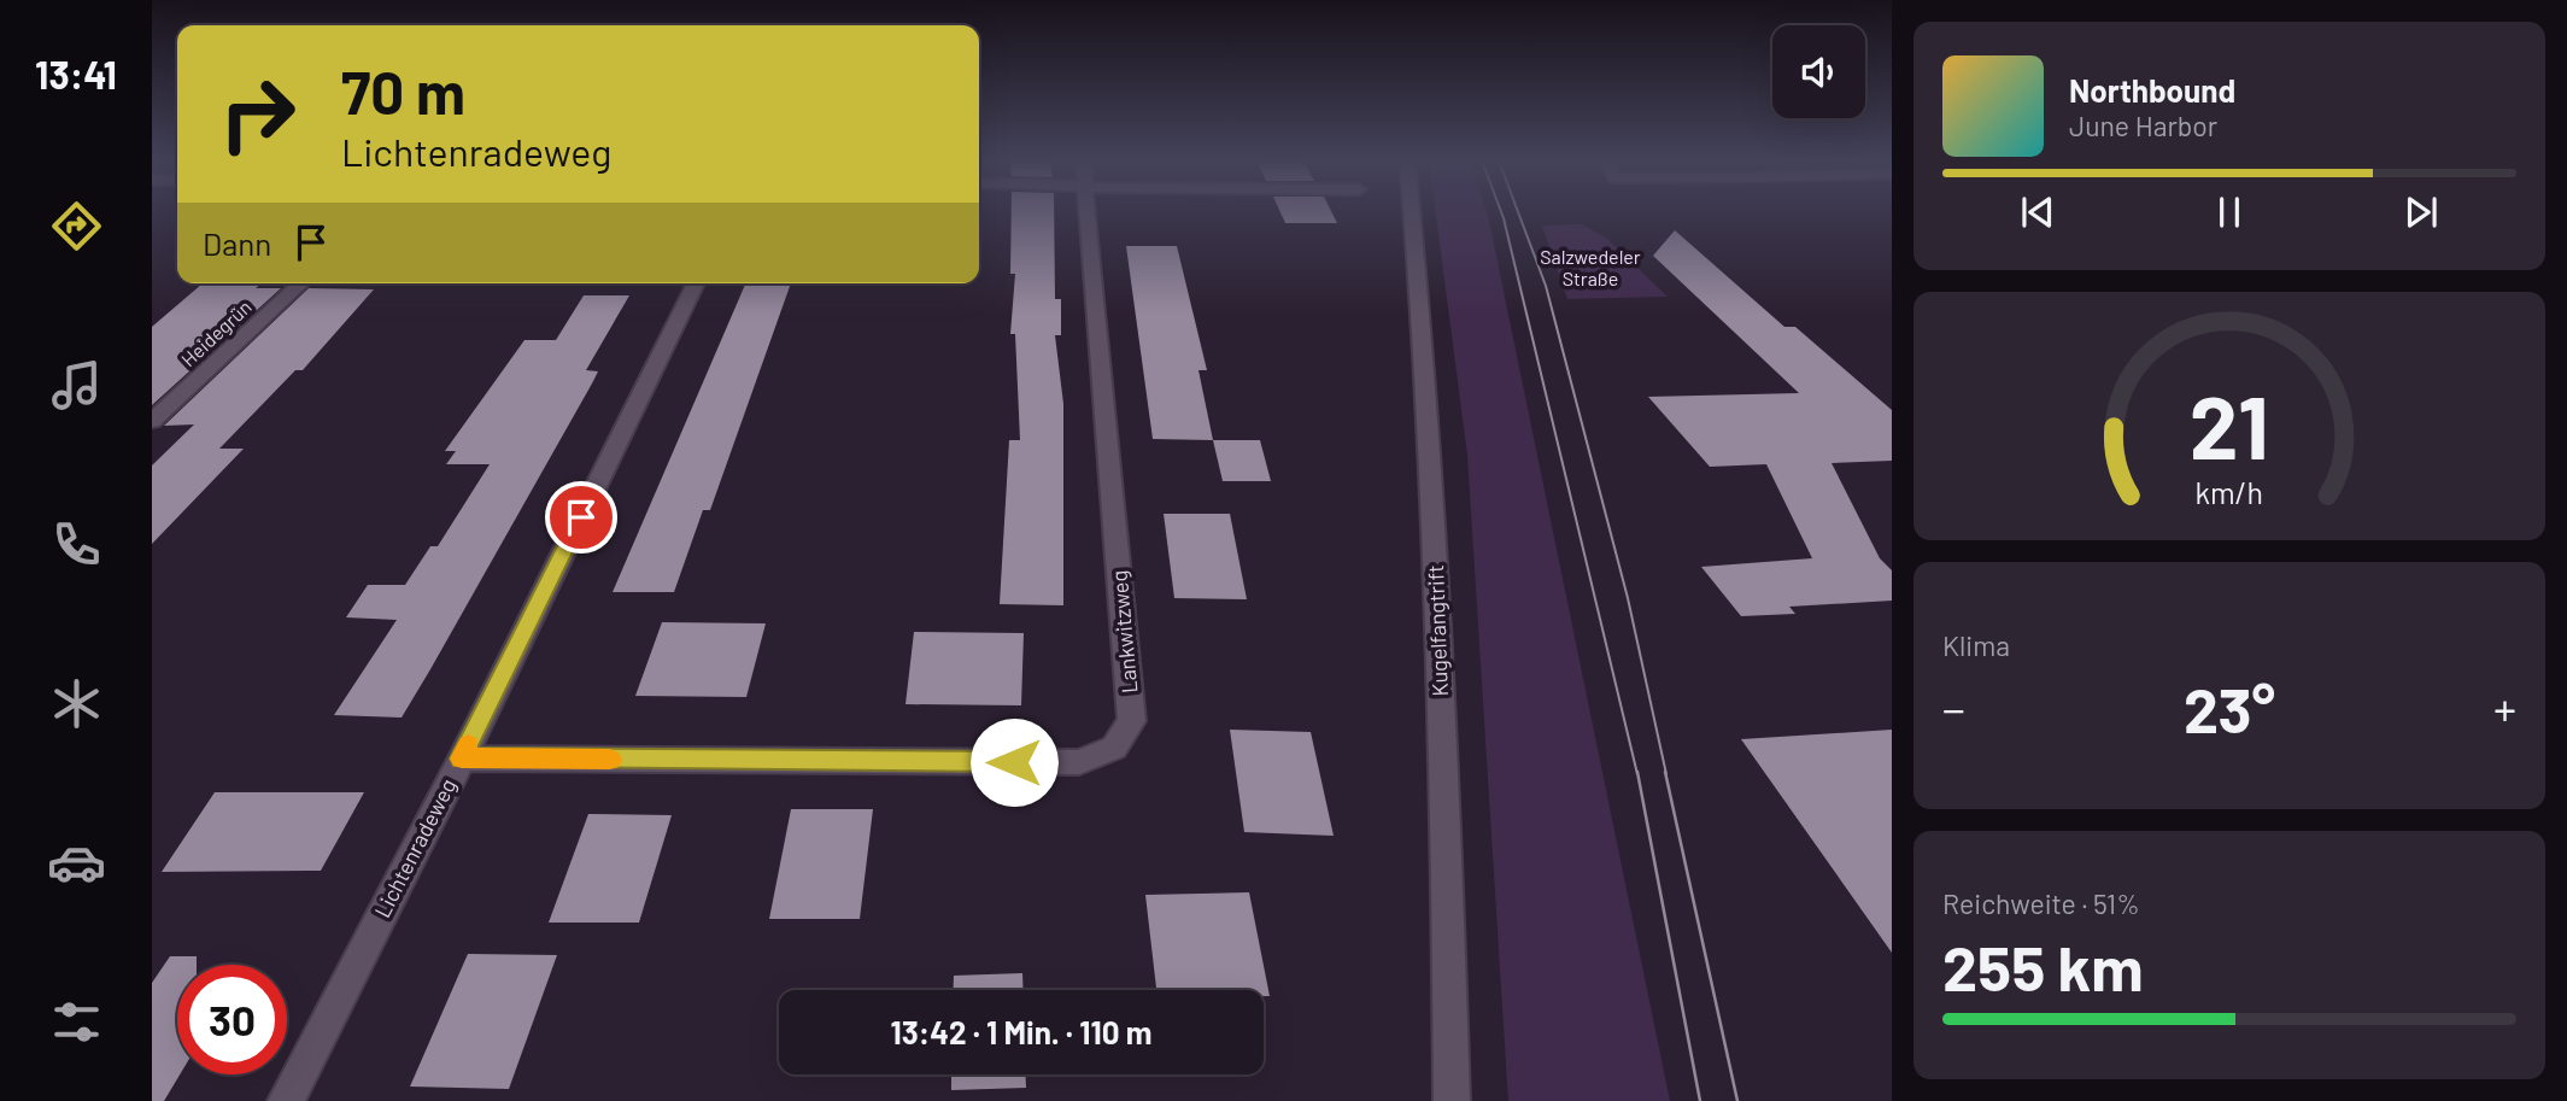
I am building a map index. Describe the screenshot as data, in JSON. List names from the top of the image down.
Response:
{
  "streets": {
    "street": [
      "Heidegrün",
      "Kugelfangtrift",
      "Lankwitzweg",
      "Lichtenradeweg"
    ]
  },
  "crossings": [
    ["Lankwitzweg", "Lichtenradeweg"]
  ],
  "parks": ["Salzwedeler Straße"],
  "page": {
    "tabs": "13:41",
    "turn": ["70 m", "Lichtenradeweg"],
    "song": ["Northbound", "June Harbor"],
    "then": "Dann",
    "tile": [
      "Klima",
      ["Reichweite · 51%", "255 km"]
    ],
    "heat": ["−", "23°", "+"],
    "limit": "30",
    "trip": "13:42 · 1 Min. · 110 m",
    "gauge": ["21", "km/h"]
  }
}
